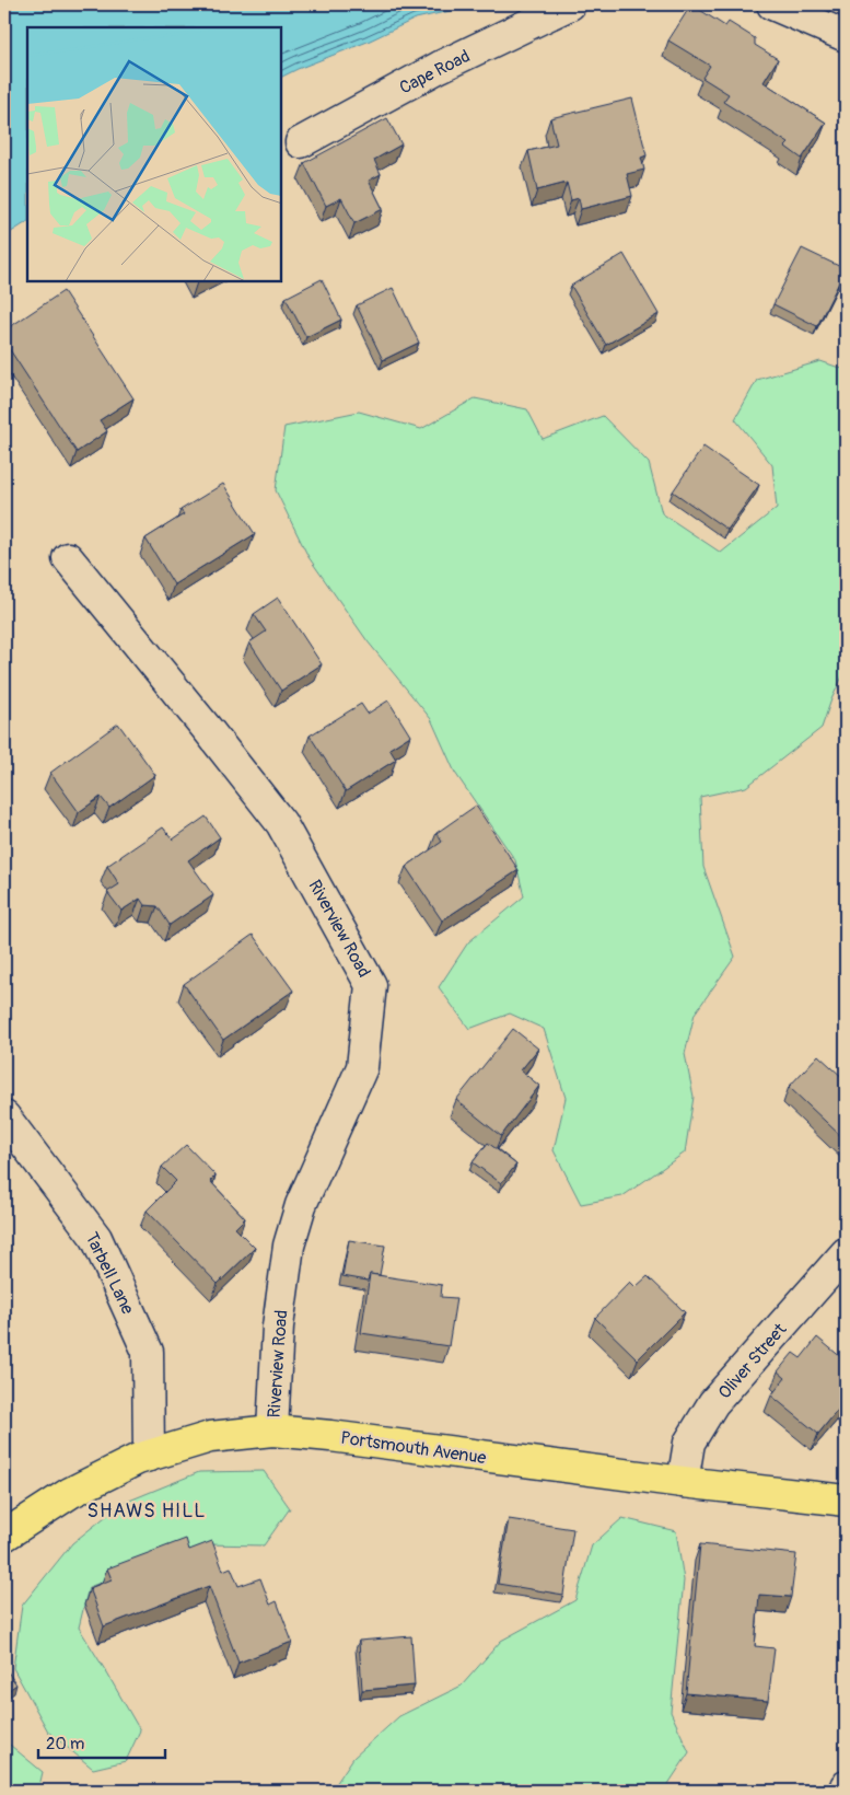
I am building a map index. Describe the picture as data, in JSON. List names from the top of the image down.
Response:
{
  "streets": {
    "main road": ["Portsmouth Avenue"],
    "street": [
      "Cape Road",
      "Riverview Road",
      "Tarbell Lane",
      "Oliver Street"
    ]
  },
  "crossings": [
    ["Riverview Road", "Portsmouth Avenue"],
    ["Tarbell Lane", "Portsmouth Avenue"],
    ["Oliver Street", "Portsmouth Avenue"]
  ],
  "districts": ["SHAWS HILL"],
  "scale_bar": "20 m"
}
